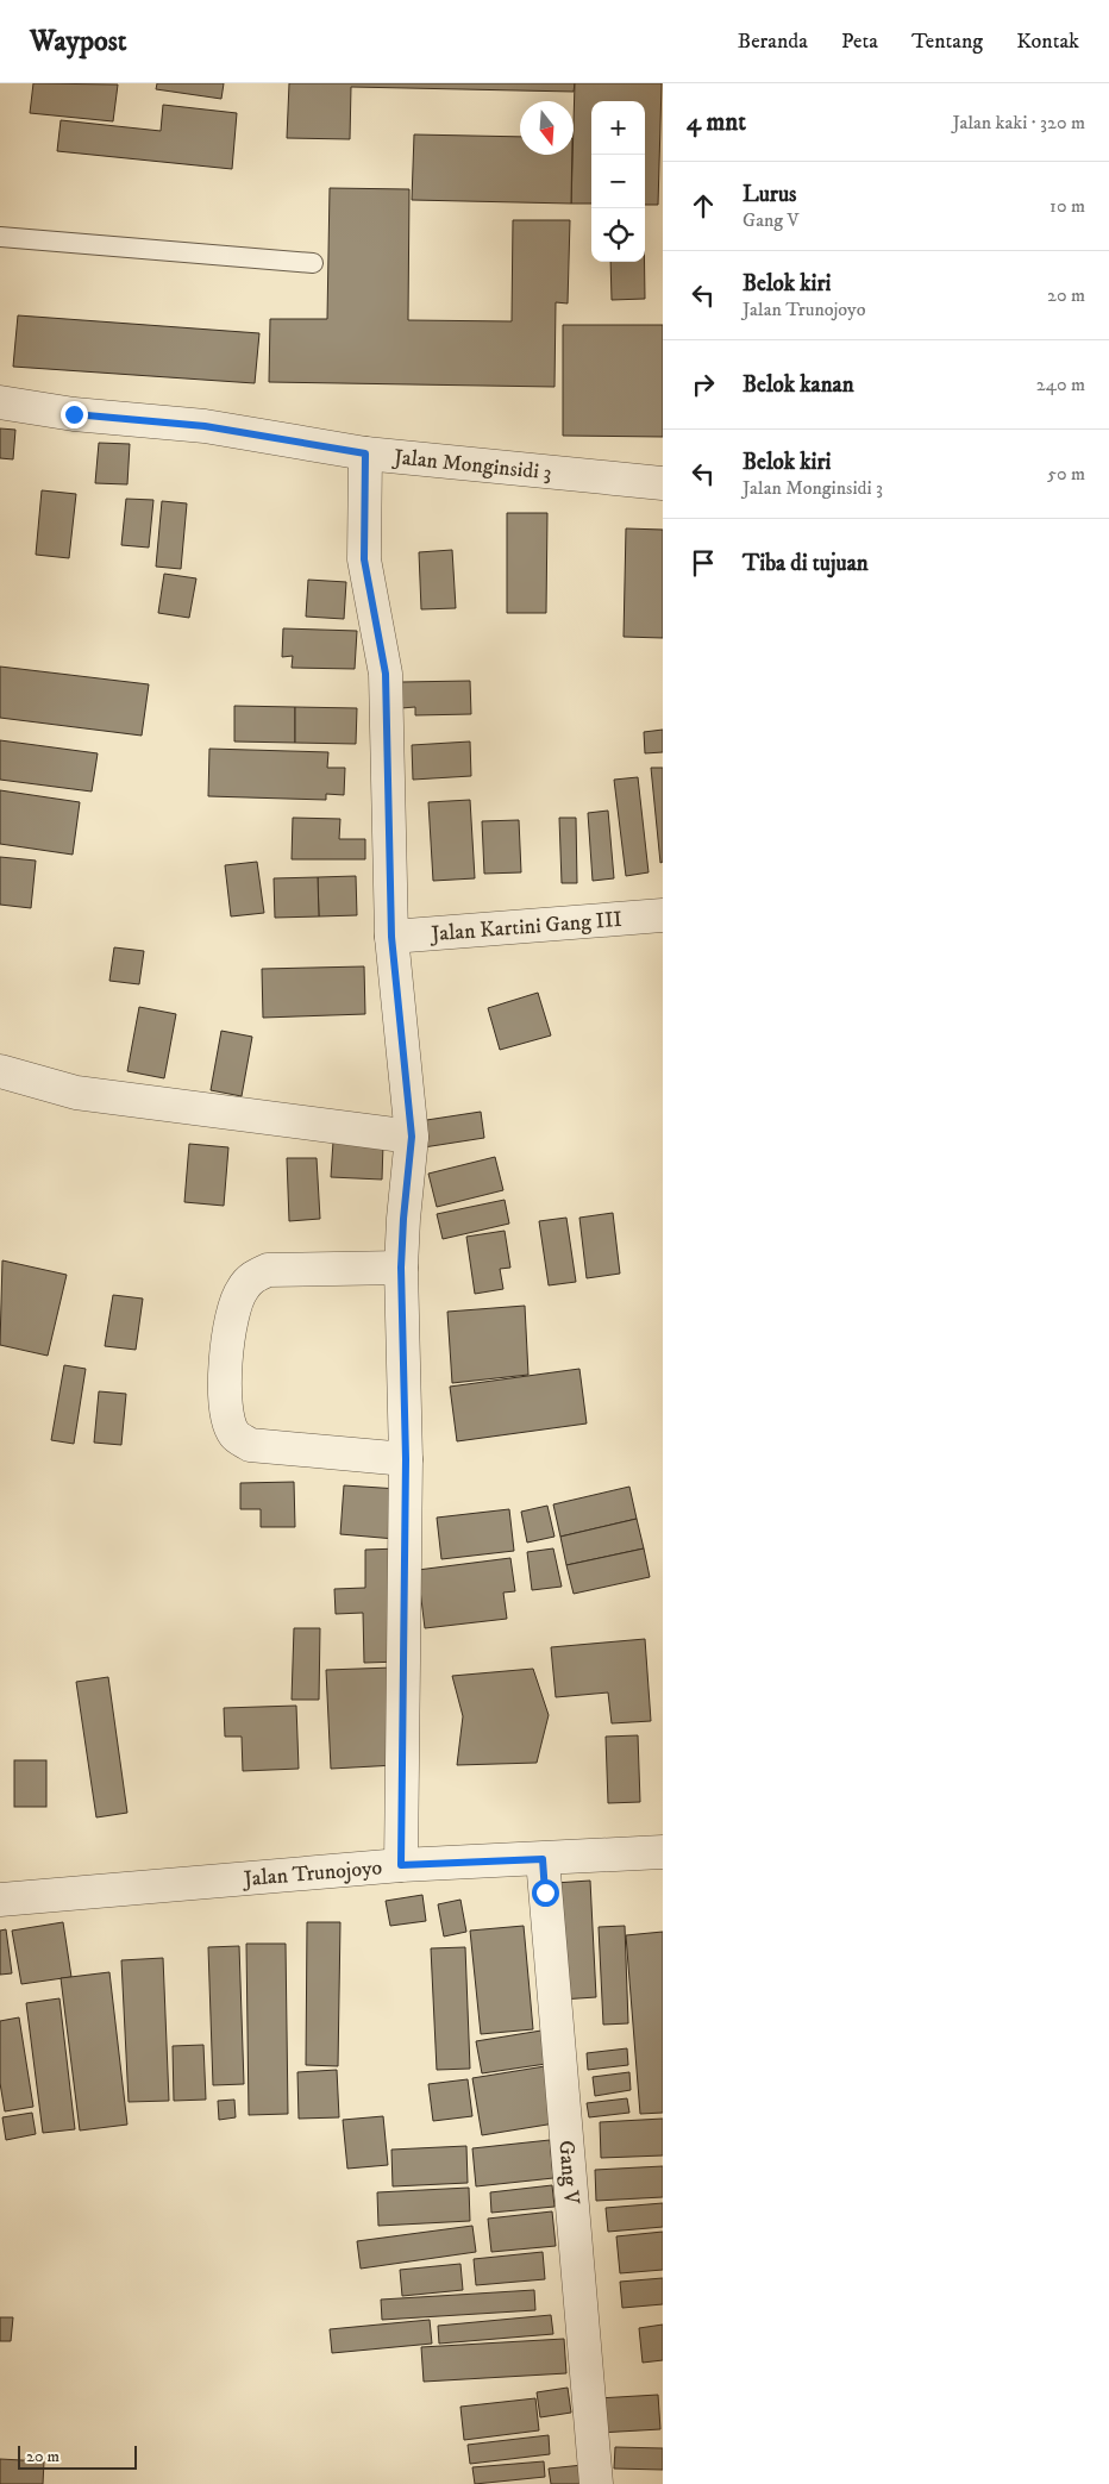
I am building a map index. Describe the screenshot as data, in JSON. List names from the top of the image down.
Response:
{
  "streets": {
    "street": [
      "Jalan Monginsidi 3",
      "Jalan Kartini Gang III",
      "Jalan Trunojoyo",
      "Gang V"
    ]
  },
  "crossings": [
    ["Jalan Trunojoyo", "Gang V"]
  ],
  "scale_bar": "20 m",
  "north": "bottom",
  "page": {
    "header": "Waypost",
    "nav": [
      "Beranda",
      "Peta",
      "Tentang",
      "Kontak"
    ],
    "heading": ["4 mnt", "Jalan kaki · 320 m"],
    "map_buttons": ["+", "−"],
    "list": [
      ["Lurus", "Gang V", "10 m"],
      ["Belok kiri", "Jalan Trunojoyo", "20 m"],
      ["Belok kanan", "240 m"],
      ["Belok kiri", "Jalan Monginsidi 3", "50 m"],
      "Tiba di tujuan"
    ],
    "scale": "20 m"
  }
}
